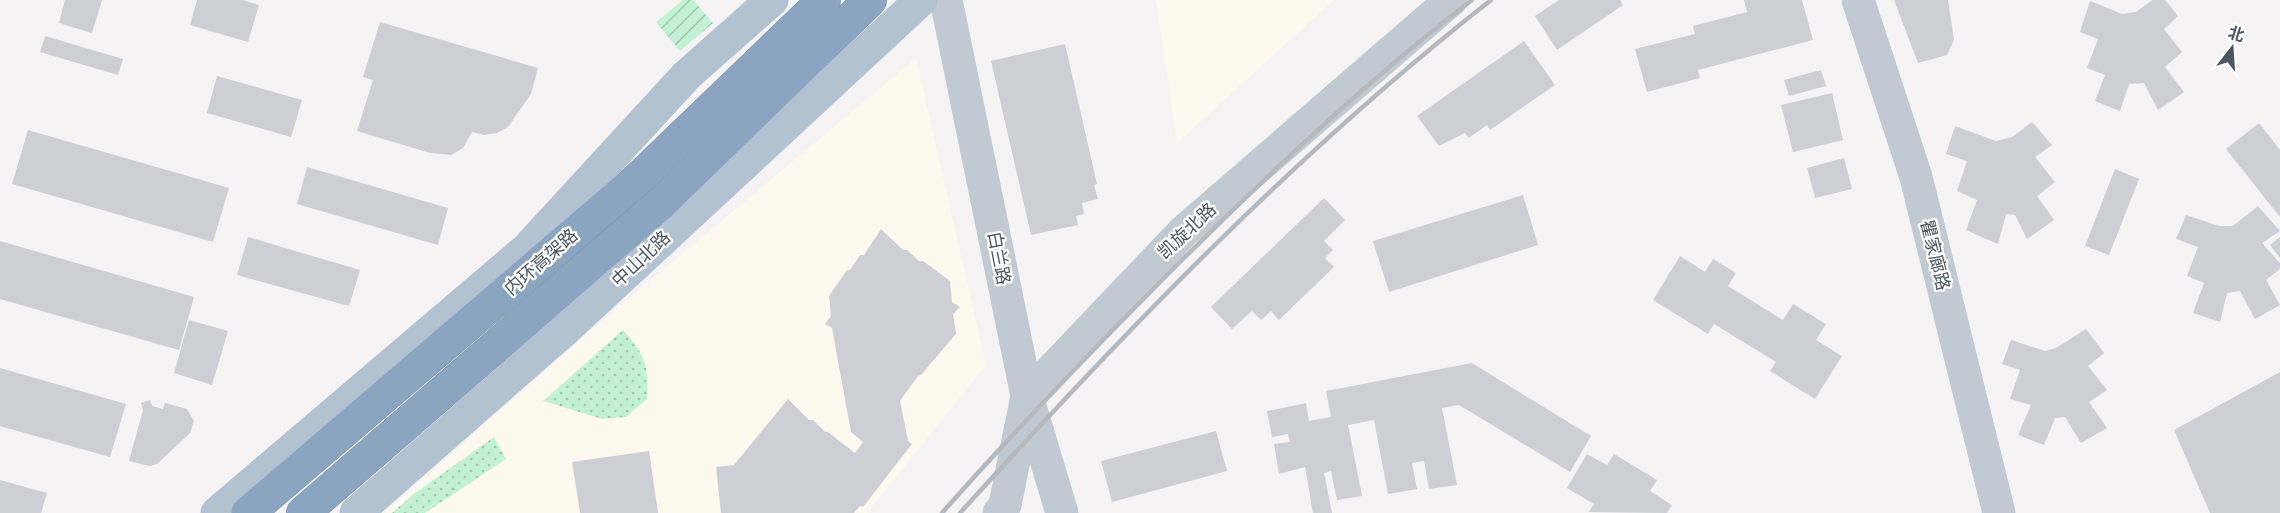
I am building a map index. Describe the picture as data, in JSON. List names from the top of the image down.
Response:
{
  "streets": {
    "highway": ["内环高架路"],
    "main road": ["中山北路"],
    "street": ["凯旋北路", "瞿家廊路", "白兰路"]
  },
  "crossings": [
    ["凯旋北路", "白兰路"]
  ],
  "north": "top"
}
